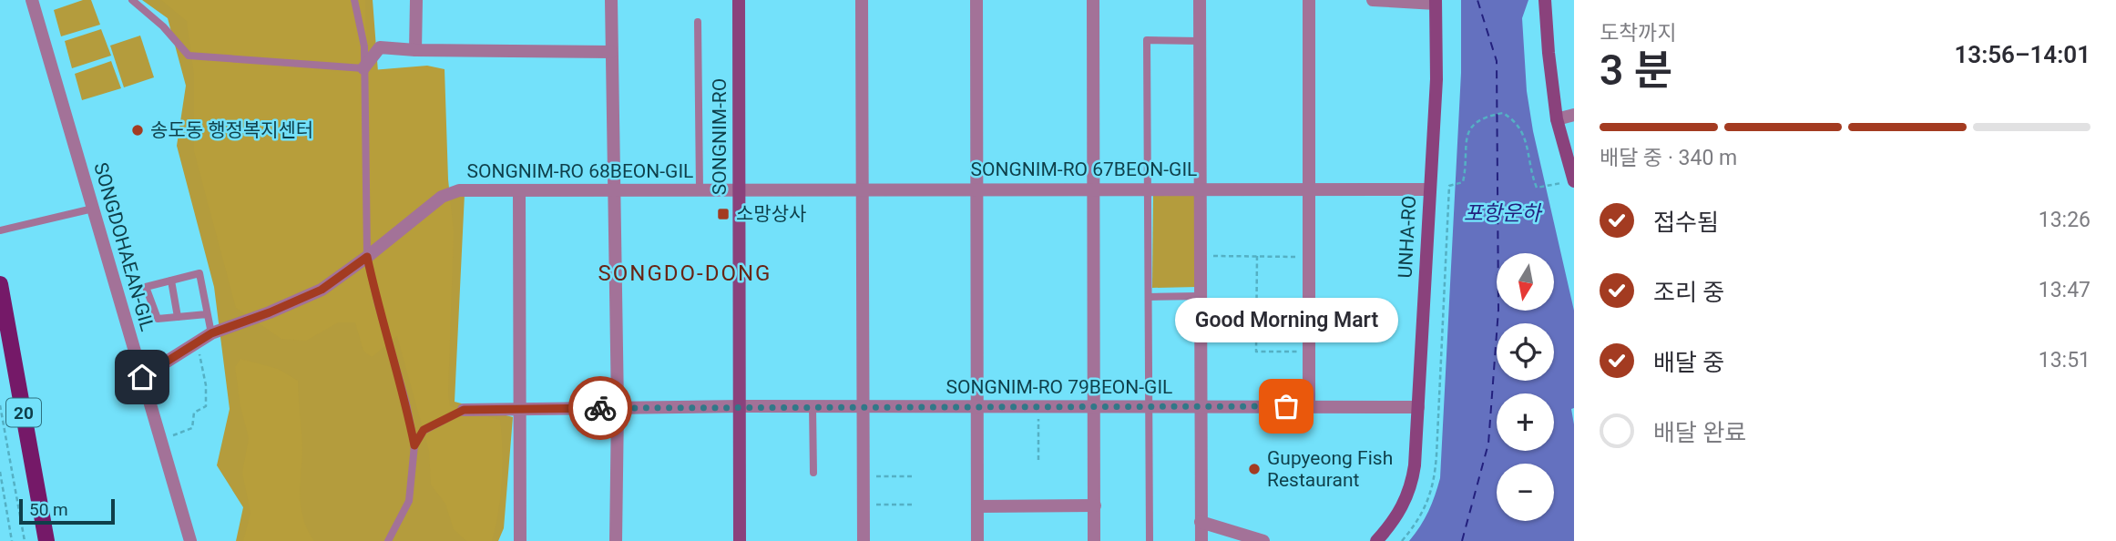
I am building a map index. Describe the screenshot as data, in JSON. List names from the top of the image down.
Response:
{
  "streets": {
    "main road": ["20"],
    "street": [
      "SONGNIM-RO",
      "SONGNIM-RO 67BEON-GIL",
      "SONGNIM-RO 68BEON-GIL",
      "UNHA-RO",
      "SONGDOHAEAN-GIL",
      "SONGNIM-RO 79BEON-GIL"
    ]
  },
  "crossings": [
    ["SONGNIM-RO", "SONGNIM-RO 67BEON-GIL"],
    ["SONGNIM-RO", "SONGNIM-RO 68BEON-GIL"],
    ["SONGNIM-RO", "SONGNIM-RO 79BEON-GIL"],
    ["SONGNIM-RO 67BEON-GIL", "SONGNIM-RO 68BEON-GIL"],
    ["SONGNIM-RO 67BEON-GIL", "UNHA-RO"],
    ["SONGNIM-RO 68BEON-GIL", "SONGDOHAEAN-GIL"],
    ["UNHA-RO", "SONGNIM-RO 79BEON-GIL"]
  ],
  "districts": ["SONGDO-DONG"],
  "water": ["포항운하"],
  "places": {
    "other": ["송도동 행정복지센터", "Good Morning Mart", "Gupyeong Fish Restaurant"],
    "transit": ["소망상사"]
  },
  "scale_bar": "50 m",
  "north": "bottom",
  "page": {
    "heading": ["3 분", "도착까지", "13:56–14:01"],
    "bar": "배달 중 · 340 m",
    "list": [
      ["접수됨", "13:26"],
      ["조리 중", "13:47"],
      ["배달 중", "13:51"],
      "배달 완료"
    ],
    "map_buttons": ["+", "−"],
    "bubble": "Good Morning Mart",
    "scale": "50 m"
  }
}
